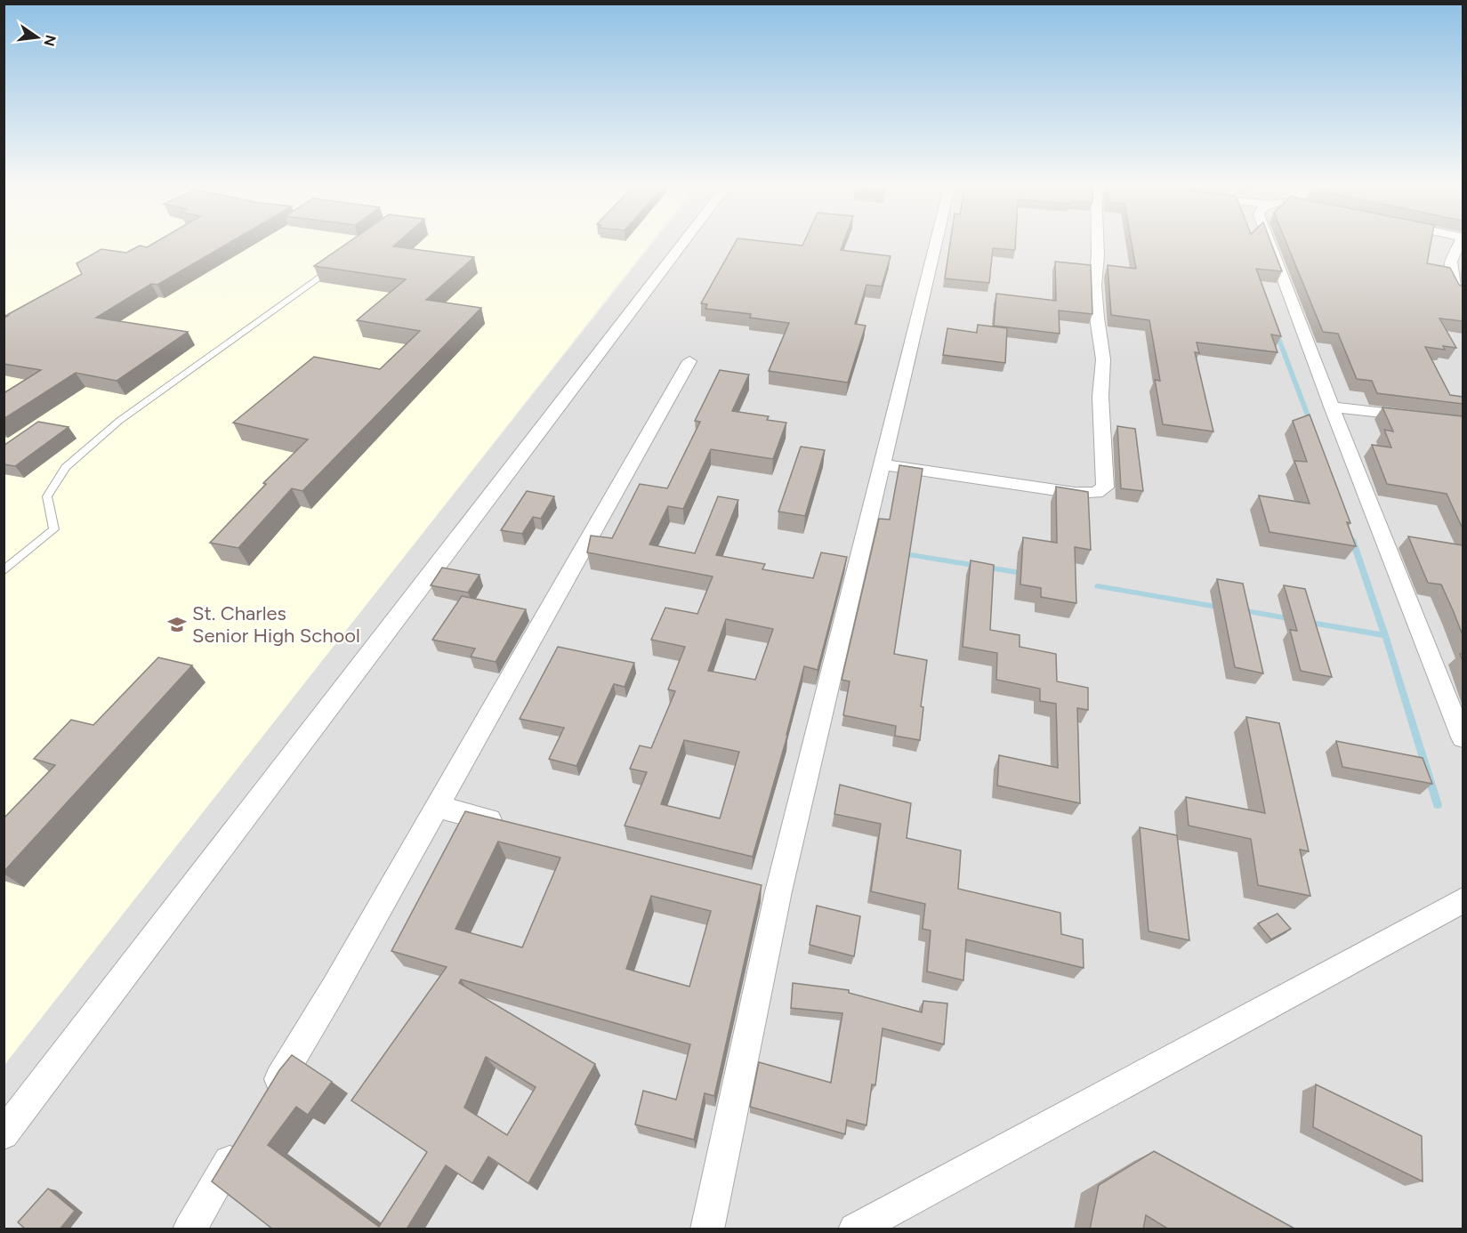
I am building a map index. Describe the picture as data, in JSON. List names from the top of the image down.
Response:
{
  "places": {
    "school or university": ["St. Charles Senior High School"]
  },
  "north": "right"
}
